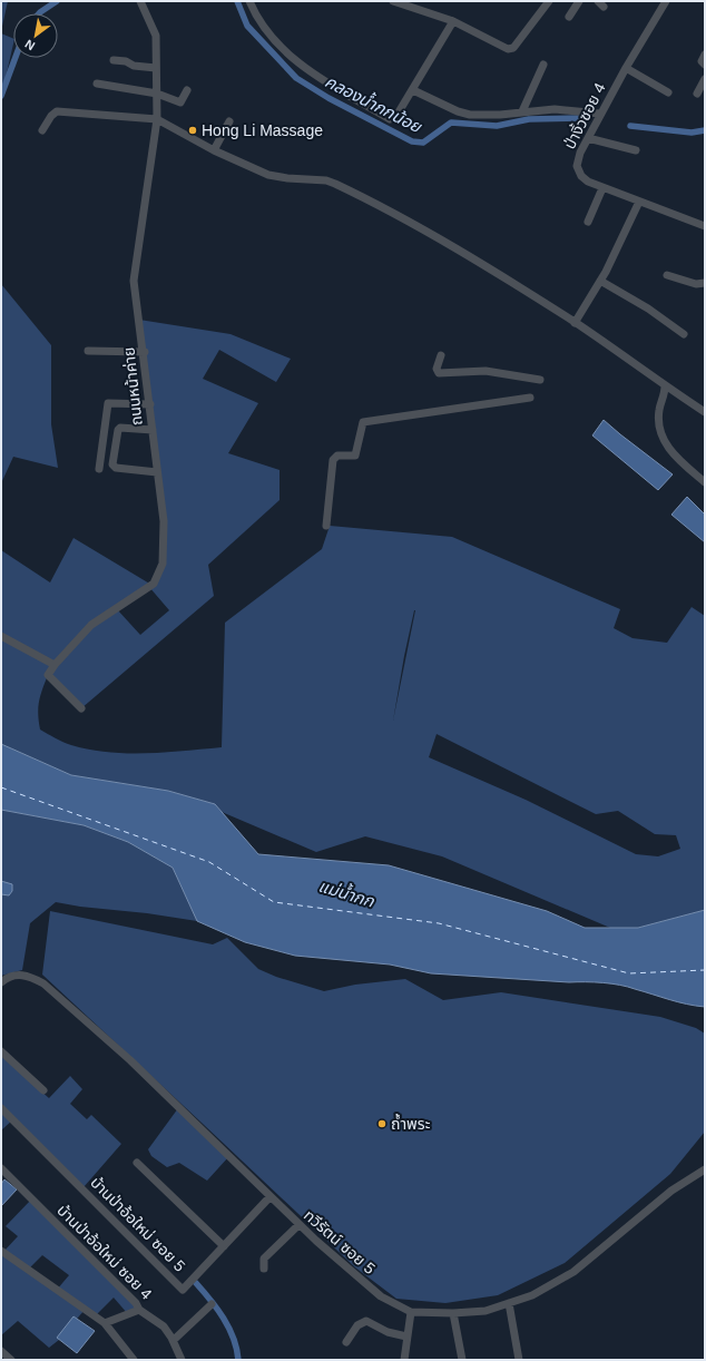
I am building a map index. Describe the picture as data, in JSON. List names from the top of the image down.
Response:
{
  "streets": {
    "street": [
      "ป่างิ้วซอย 4",
      "ถนนหน้าค่าย",
      "บ้านป่าอ้อใหม่ ซอย 5",
      "ทวีรัตน์ ซอย 5",
      "บ้านป่าอ้อใหม่ ซอย 4"
    ]
  },
  "crossings": [
    ["บ้านป่าอ้อใหม่ ซอย 5", "ทวีรัตน์ ซอย 5"]
  ],
  "water": ["คลองน้ำกกน้อย", "แม่น้ำกก"],
  "places": ["Hong Li Massage", "ถ้ำพระ"],
  "north": "bottom left"
}
